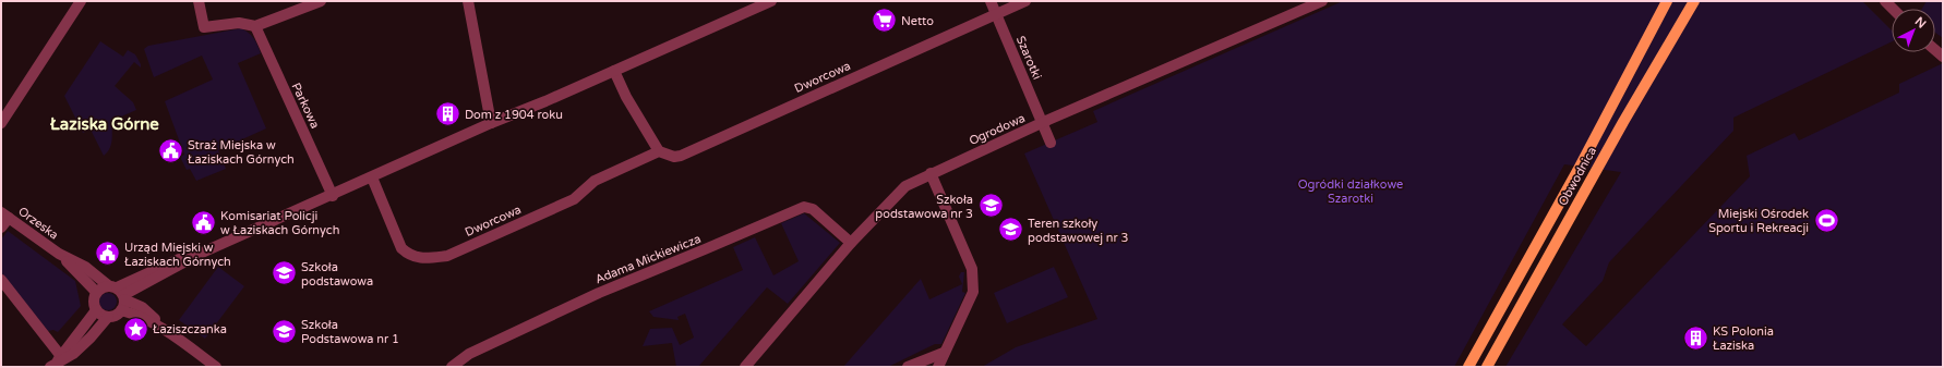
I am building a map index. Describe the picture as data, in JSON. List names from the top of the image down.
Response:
{
  "streets": {
    "main road": ["Obwodnica"],
    "street": [
      "Szarotki",
      "Dworcowa",
      "Parkowa",
      "Ogrodowa",
      "Orzeska",
      "Adama Mickiewicza"
    ]
  },
  "crossings": [
    ["Szarotki", "Dworcowa"],
    ["Szarotki", "Ogrodowa"],
    ["Ogrodowa", "Adama Mickiewicza"]
  ],
  "districts": ["Łaziska Górne"],
  "parks": ["Ogródki działkowe Szarotki"],
  "places": {
    "supermarket": ["Netto"],
    "building": ["Dom z 1904 roku", "KS Polonia Łaziska"],
    "public building": ["Straż Miejska w Łaziskach Górnych", "Komisariat Policji w Łaziskach Górnych", "Urząd Miejski w Łaziskach Górnych"],
    "school or university": [
      "Szkoła podstawowa nr 3",
      "Teren szkoły podstawowej nr 3",
      "Szkoła podstawowa",
      "Szkoła Podstawowa nr 1"
    ],
    "sports": ["Miejski Ośrodek Sportu i Rekreacji"],
    "place": ["Łaziszczanka"]
  },
  "north": "top right"
}
